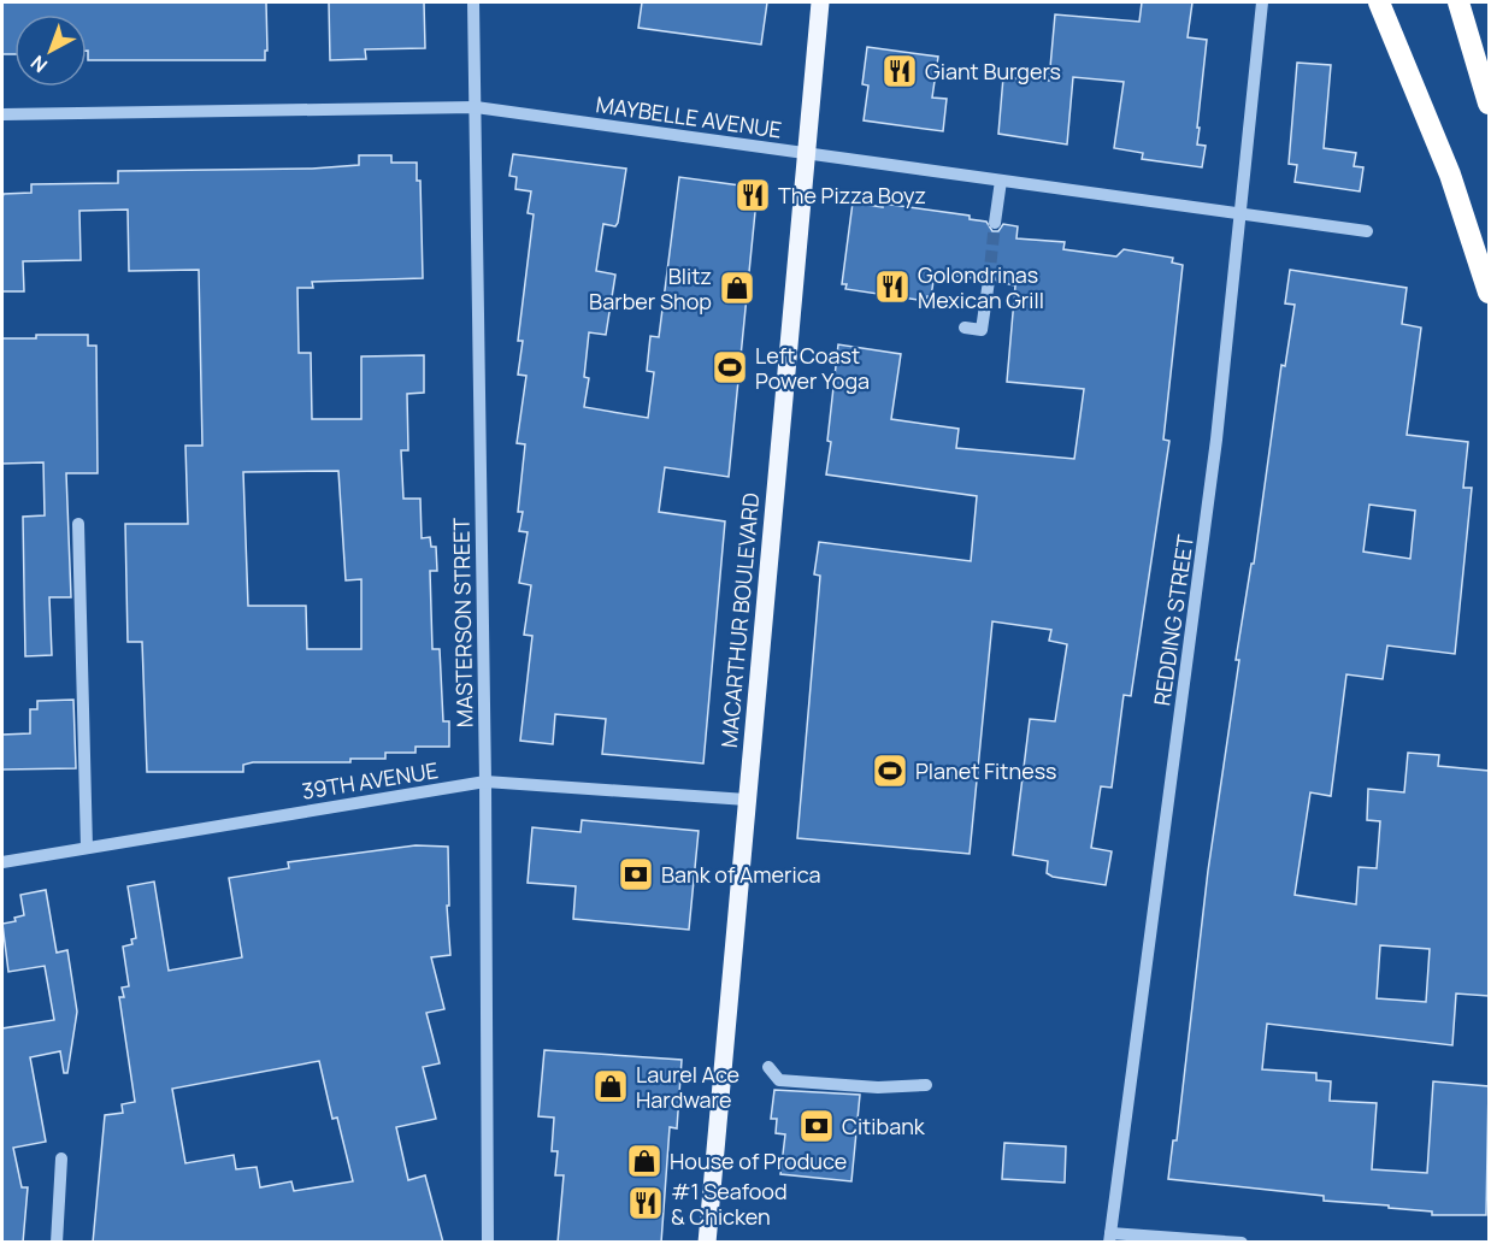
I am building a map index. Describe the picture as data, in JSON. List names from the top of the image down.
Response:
{
  "streets": {
    "main road": ["MACARTHUR BOULEVARD"],
    "street": [
      "MAYBELLE AVENUE",
      "REDDING STREET",
      "MASTERSON STREET",
      "39TH AVENUE"
    ]
  },
  "crossings": [
    ["MAYBELLE AVENUE", "MACARTHUR BOULEVARD"],
    ["MAYBELLE AVENUE", "REDDING STREET"],
    ["MAYBELLE AVENUE", "MASTERSON STREET"],
    ["MACARTHUR BOULEVARD", "39TH AVENUE"],
    ["MASTERSON STREET", "39TH AVENUE"]
  ],
  "places": {
    "restaurant": [
      "Giant Burgers",
      "The Pizza Boyz",
      "Golondrinas Mexican Grill",
      "#1 Seafood & Chicken"
    ],
    "shop": ["Blitz Barber Shop", "Laurel Ace Hardware", "House of Produce"],
    "sports": ["Left Coast Power Yoga", "Planet Fitness"],
    "bank": ["Bank of America", "Citibank"]
  },
  "north": "bottom left"
}
